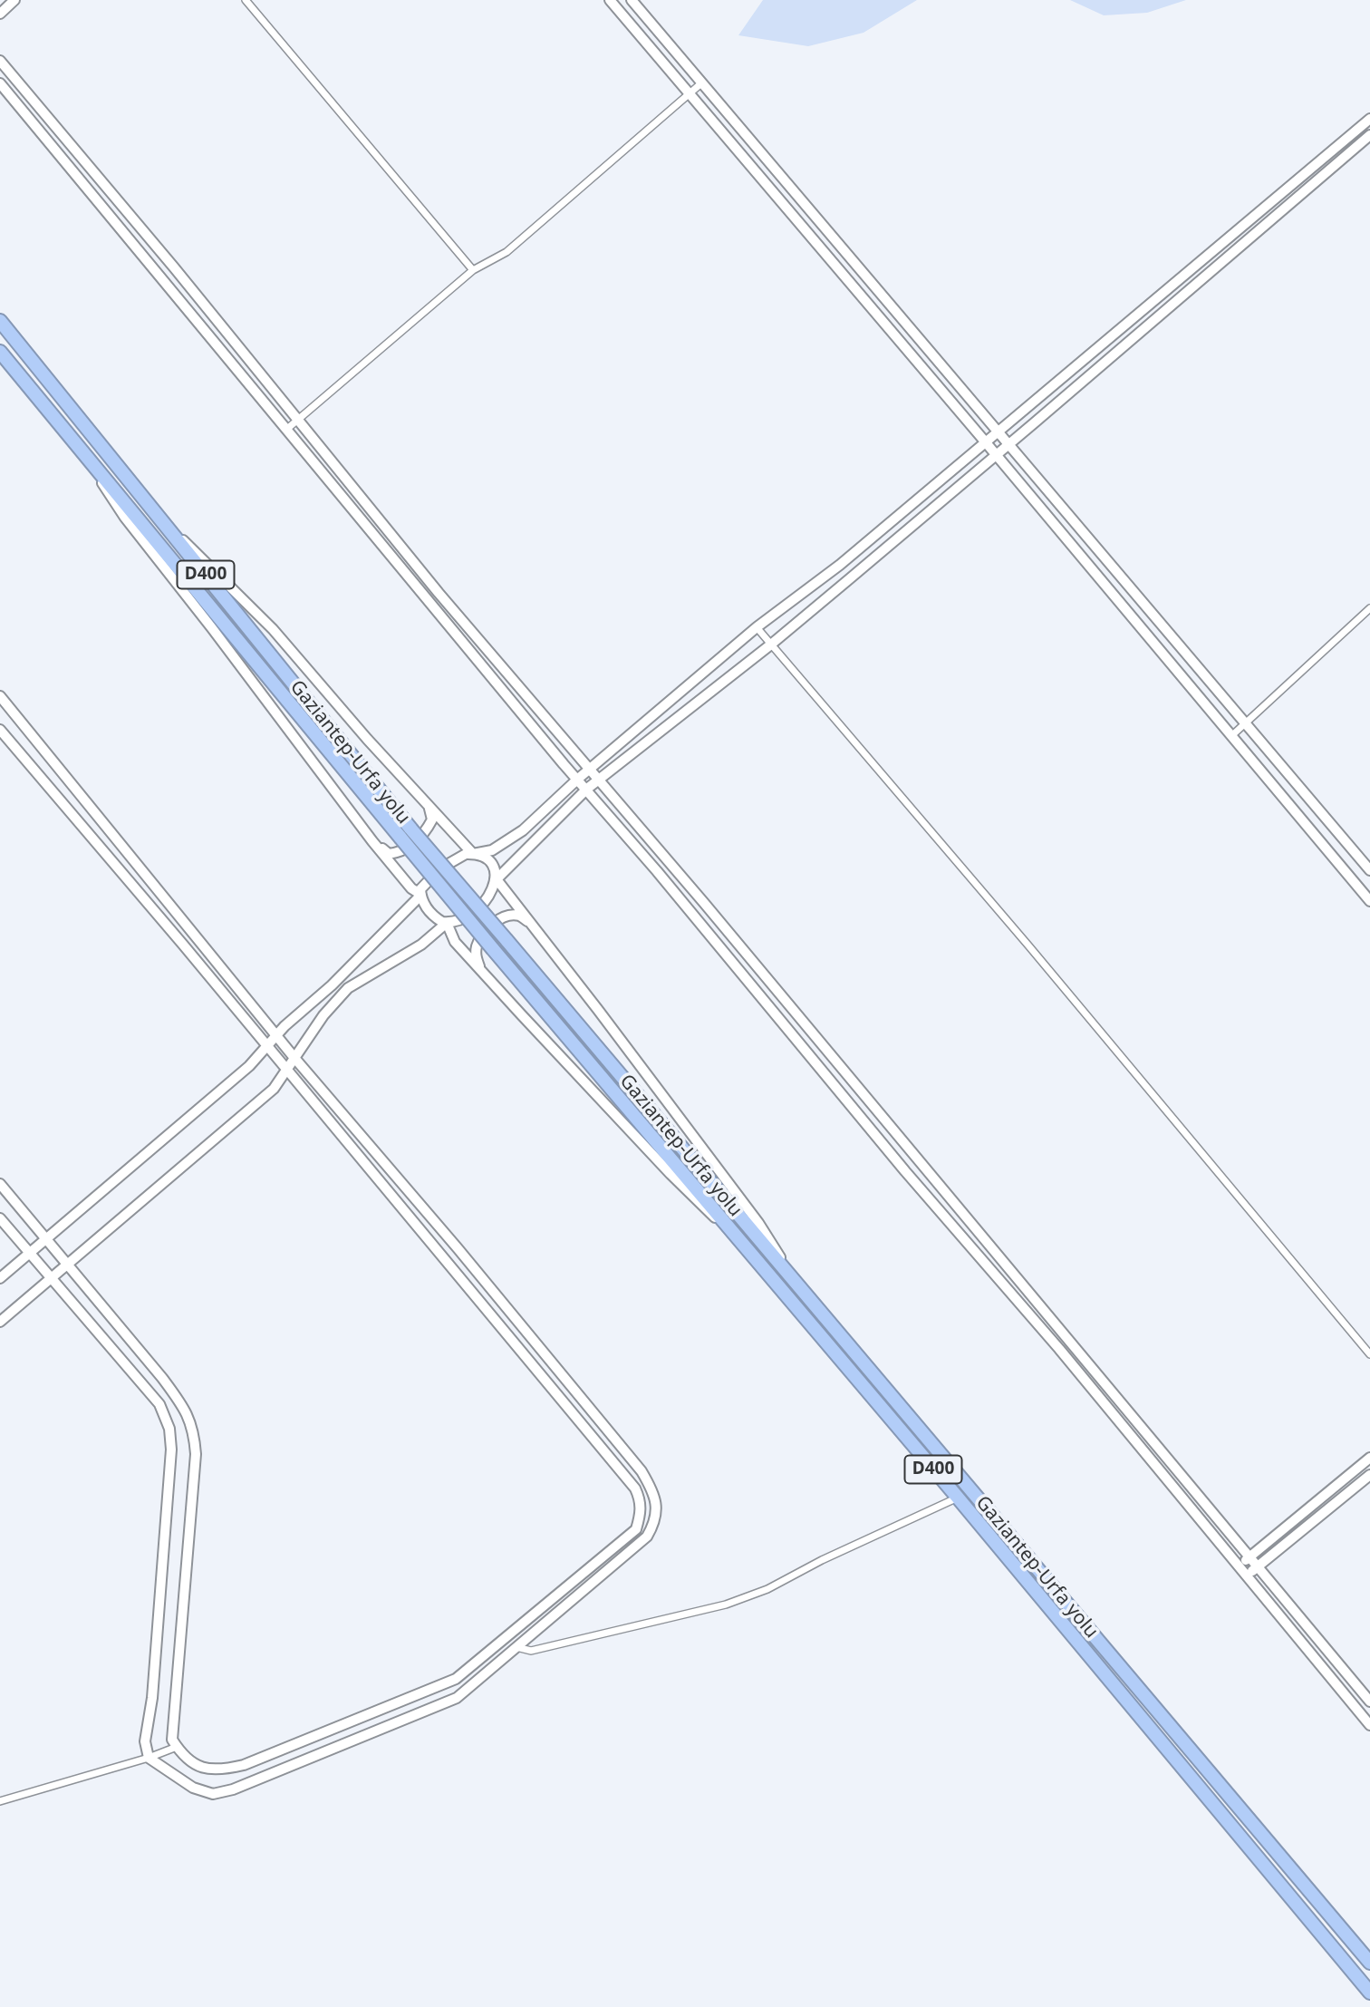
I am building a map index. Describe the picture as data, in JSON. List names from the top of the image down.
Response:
{
  "streets": {
    "highway": ["D400", "Gaziantep-Urfa yolu"]
  }
}
